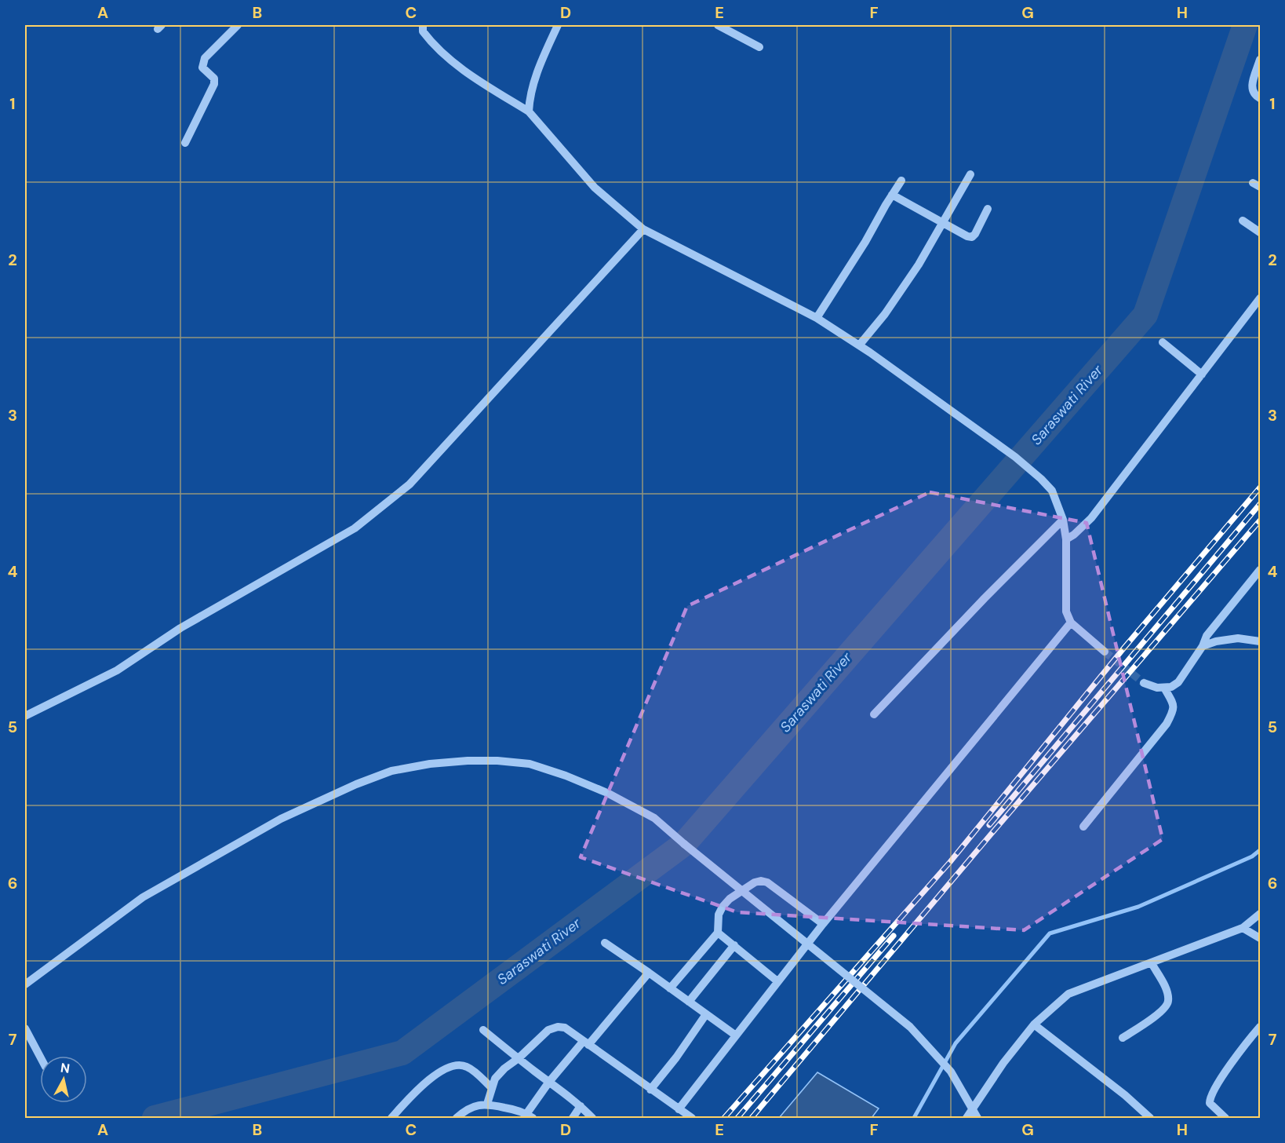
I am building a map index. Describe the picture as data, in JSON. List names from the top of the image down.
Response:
{
  "water": ["Saraswati River"],
  "north": "top",
  "grid": {
    "columns": [
      "A",
      "B",
      "C",
      "D",
      "E",
      "F",
      "G",
      "H"
    ],
    "rows": [
      "1",
      "2",
      "3",
      "4",
      "5",
      "6",
      "7"
    ]
  }
}
